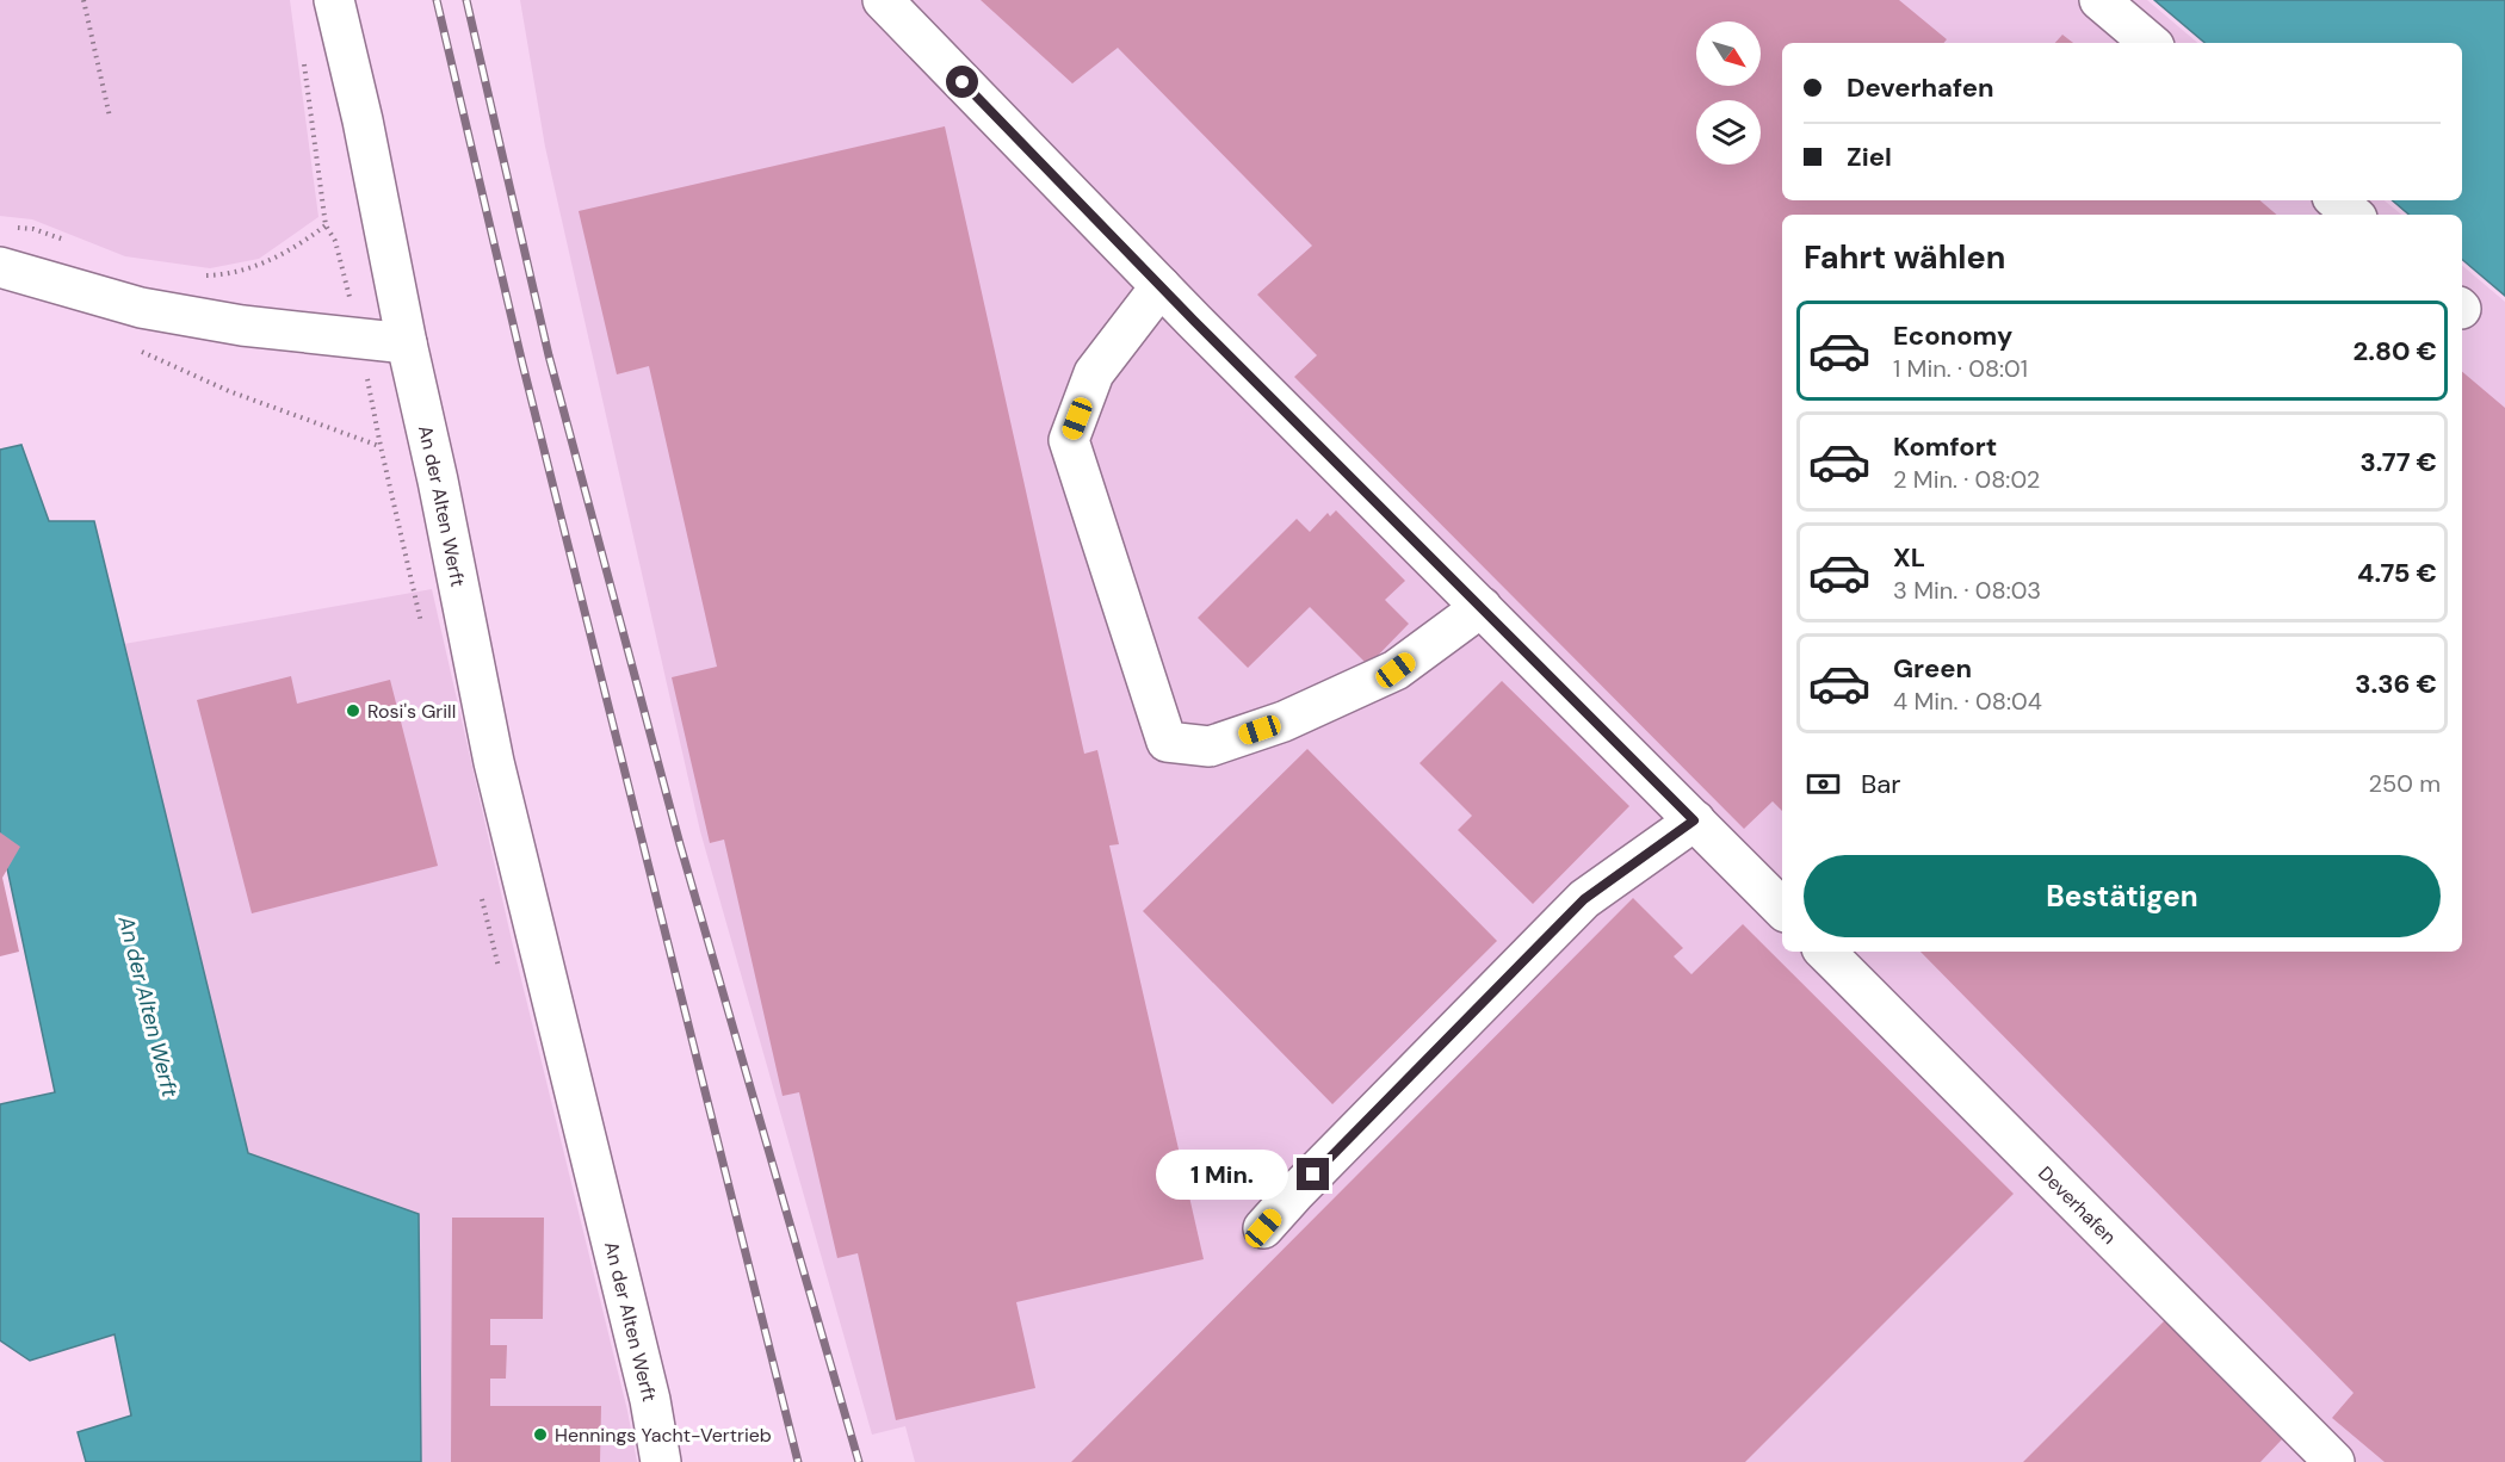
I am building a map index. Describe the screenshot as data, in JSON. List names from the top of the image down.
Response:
{
  "streets": {
    "street": ["An der Alten Werft", "Deverhafen"]
  },
  "water": ["An der Alten Werft"],
  "places": ["Rosi's Grill", "Hennings Yacht-Vertrieb"],
  "north": "bottom right",
  "page": {
    "banner": ["Deverhafen", "Ziel"],
    "heading": "Fahrt wählen",
    "list": [
      {
        "name": "Economy",
        "note": "1 Min. · 08:01",
        "value": "2.80 €"
      },
      {
        "name": "Komfort",
        "note": "2 Min. · 08:02",
        "value": "3.77 €"
      },
      {
        "name": "XL",
        "note": "3 Min. · 08:03",
        "value": "4.75 €"
      },
      {
        "name": "Green",
        "note": "4 Min. · 08:04",
        "value": "3.36 €"
      }
    ],
    "pay": ["Bar", "250 m"],
    "buttons": "Bestätigen",
    "bubble": "1 Min."
  }
}
